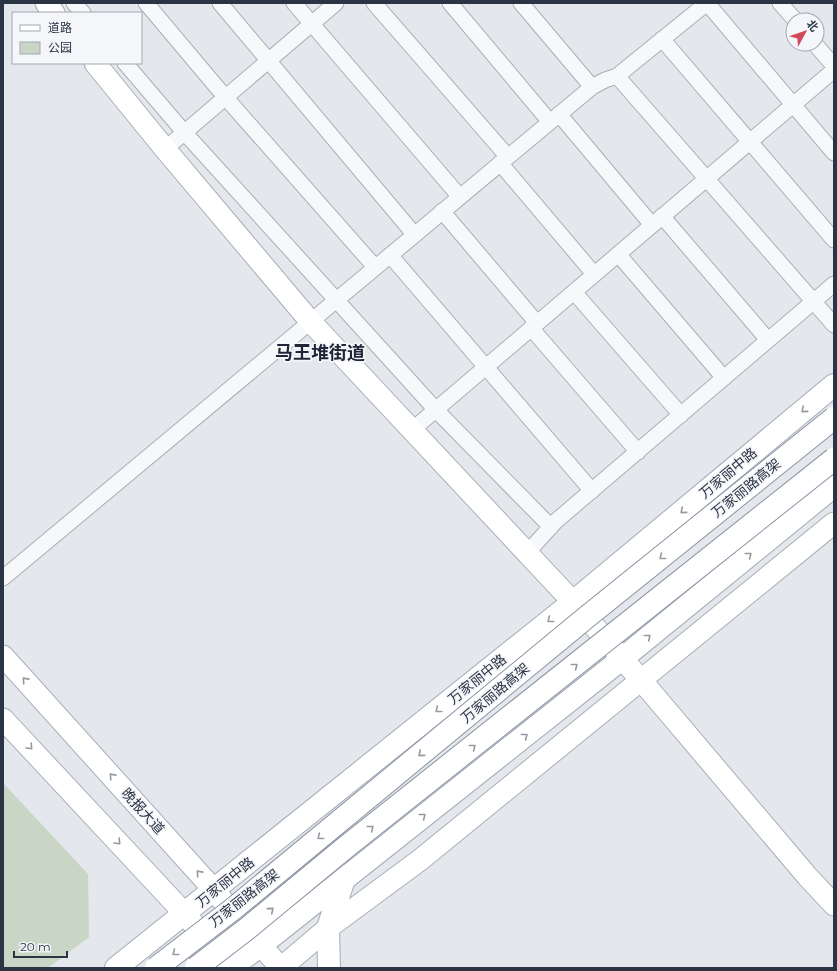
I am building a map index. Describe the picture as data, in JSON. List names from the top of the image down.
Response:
{
  "streets": {
    "main road": ["万家丽中路", "万家丽路高架"],
    "street": ["晚报大道"]
  },
  "crossings": [
    ["万家丽中路", "晚报大道"]
  ],
  "districts": ["马王堆街道"],
  "legend": ["道路", "公园"],
  "scale_bar": "20 m",
  "north": "top right"
}
